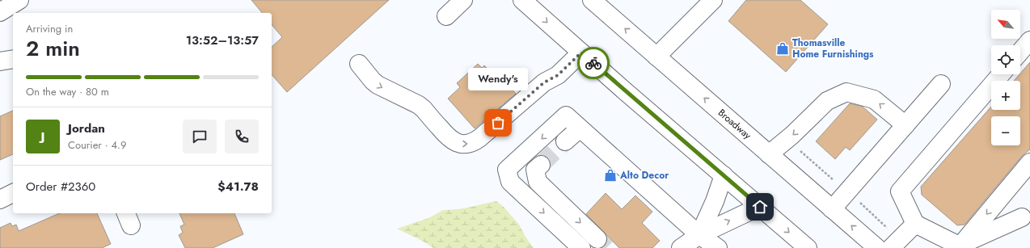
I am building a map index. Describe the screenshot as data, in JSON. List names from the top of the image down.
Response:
{
  "streets": {
    "main road": ["Broadway"]
  },
  "places": {
    "shop": ["Thomasville Home Furnishings", "Alto Decor"],
    "other": ["Wendy's"]
  },
  "north": "top left",
  "page": {
    "map_buttons": ["+", "−"],
    "heading": ["2 min", "Arriving in", "13:52–13:57"],
    "panel": [
      "Jordan",
      "Courier · 4.9",
      "Order #2360",
      "$41.78"
    ],
    "bubble": "Wendy's",
    "bar": "On the way · 80 m",
    "round": "J"
  }
}
